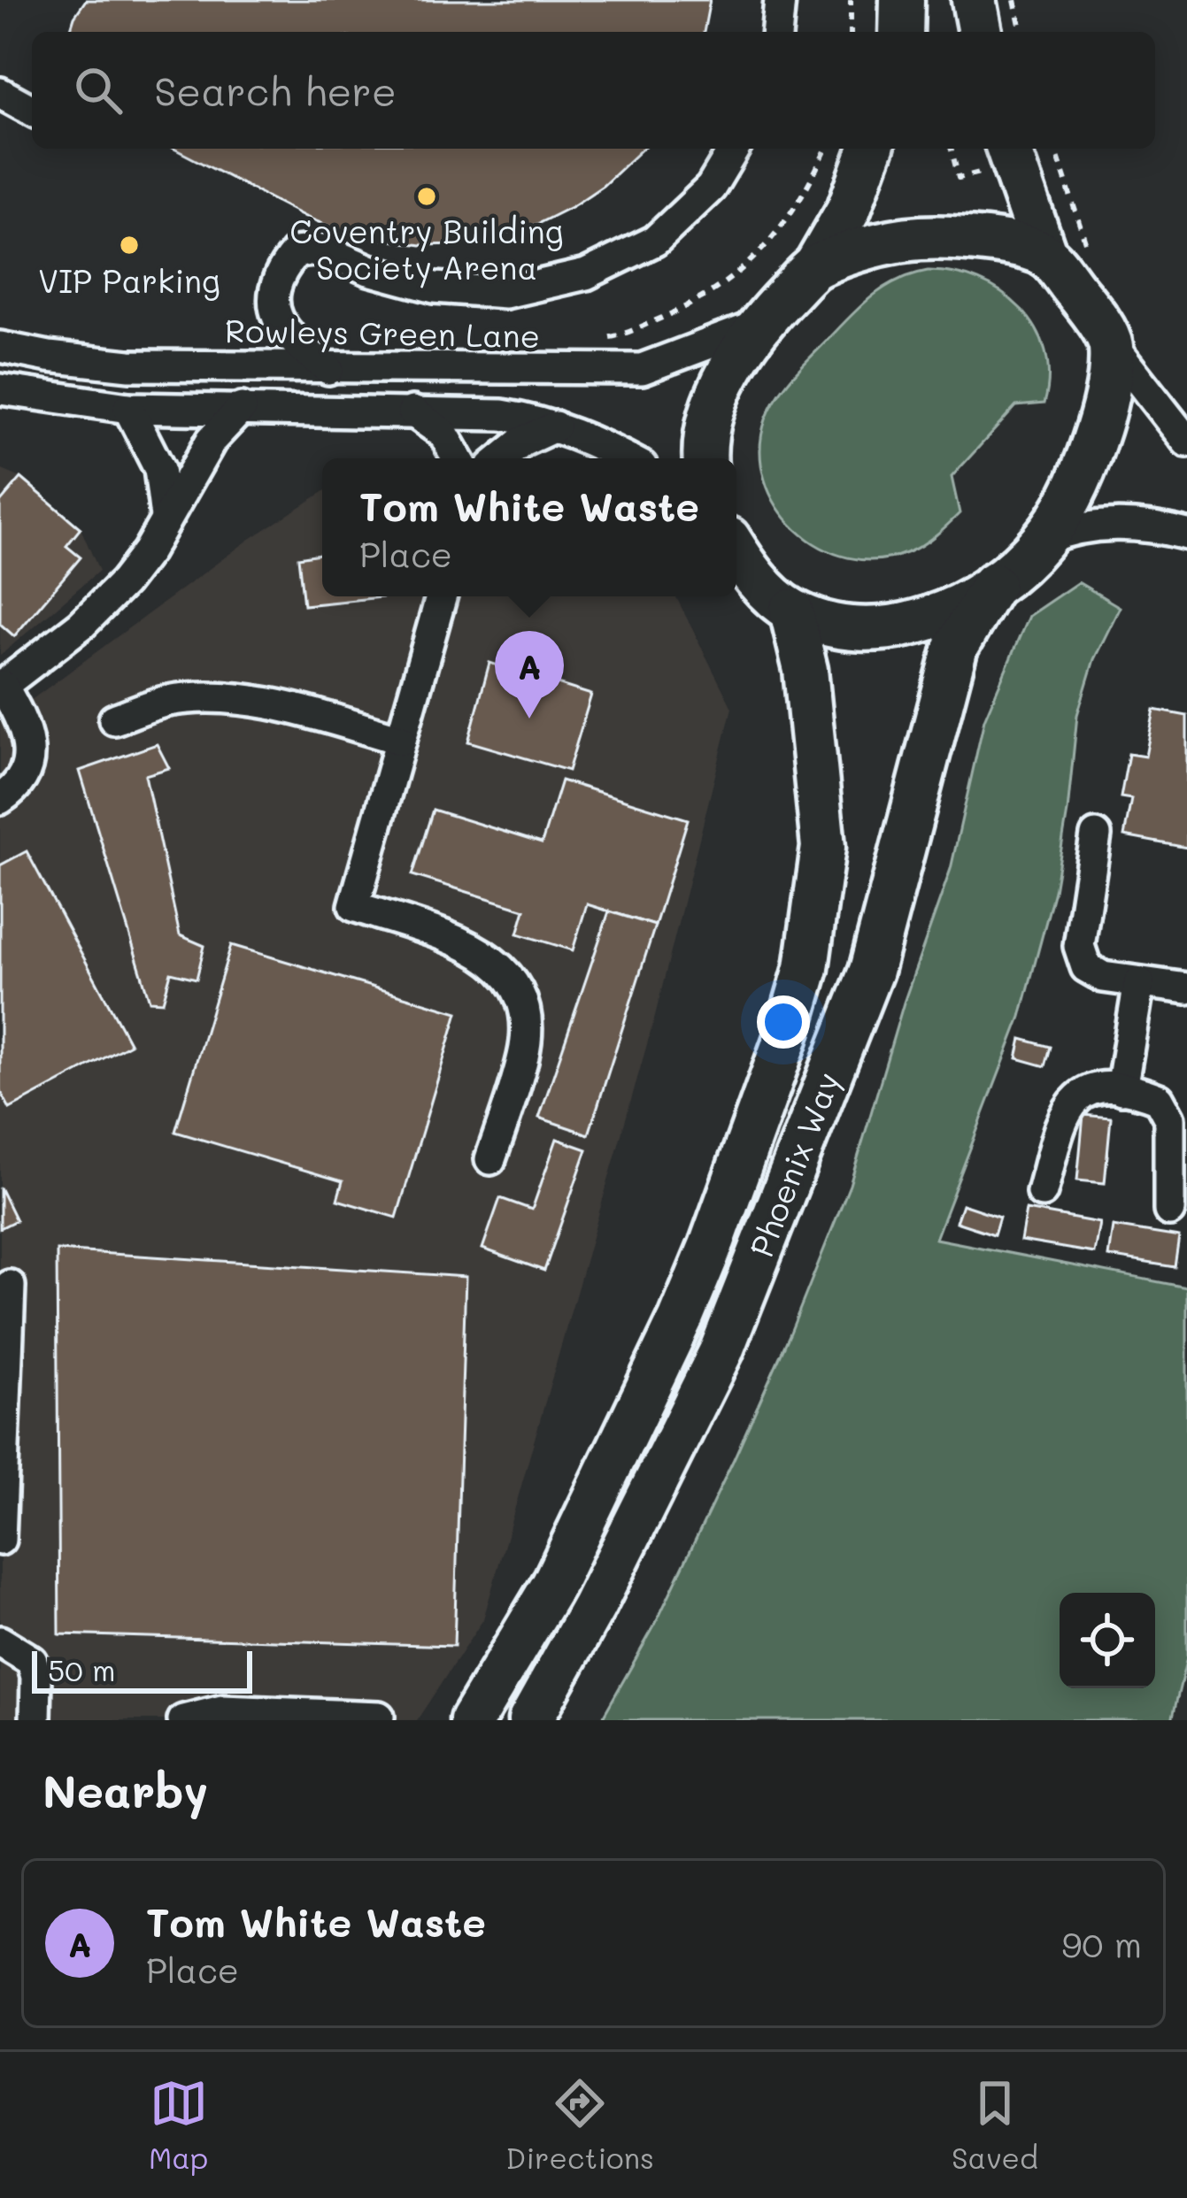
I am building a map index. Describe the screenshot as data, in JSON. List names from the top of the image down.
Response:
{
  "streets": {
    "highway": ["Phoenix Way"],
    "street": ["Rowleys Green Lane"]
  },
  "places": ["Coventry Building Society Arena", "VIP Parking"],
  "scale_bar": "50 m",
  "page": {
    "search": "Search here",
    "popup": ["Tom White Waste", "Place"],
    "pins": "A",
    "scale": "50 m",
    "heading": "Nearby",
    "list": [
      {
        "mark": "A",
        "name": "Tom White Waste",
        "note": "Place",
        "value": "90 m"
      }
    ],
    "nav": ["Map", "Directions", "Saved"]
  }
}
